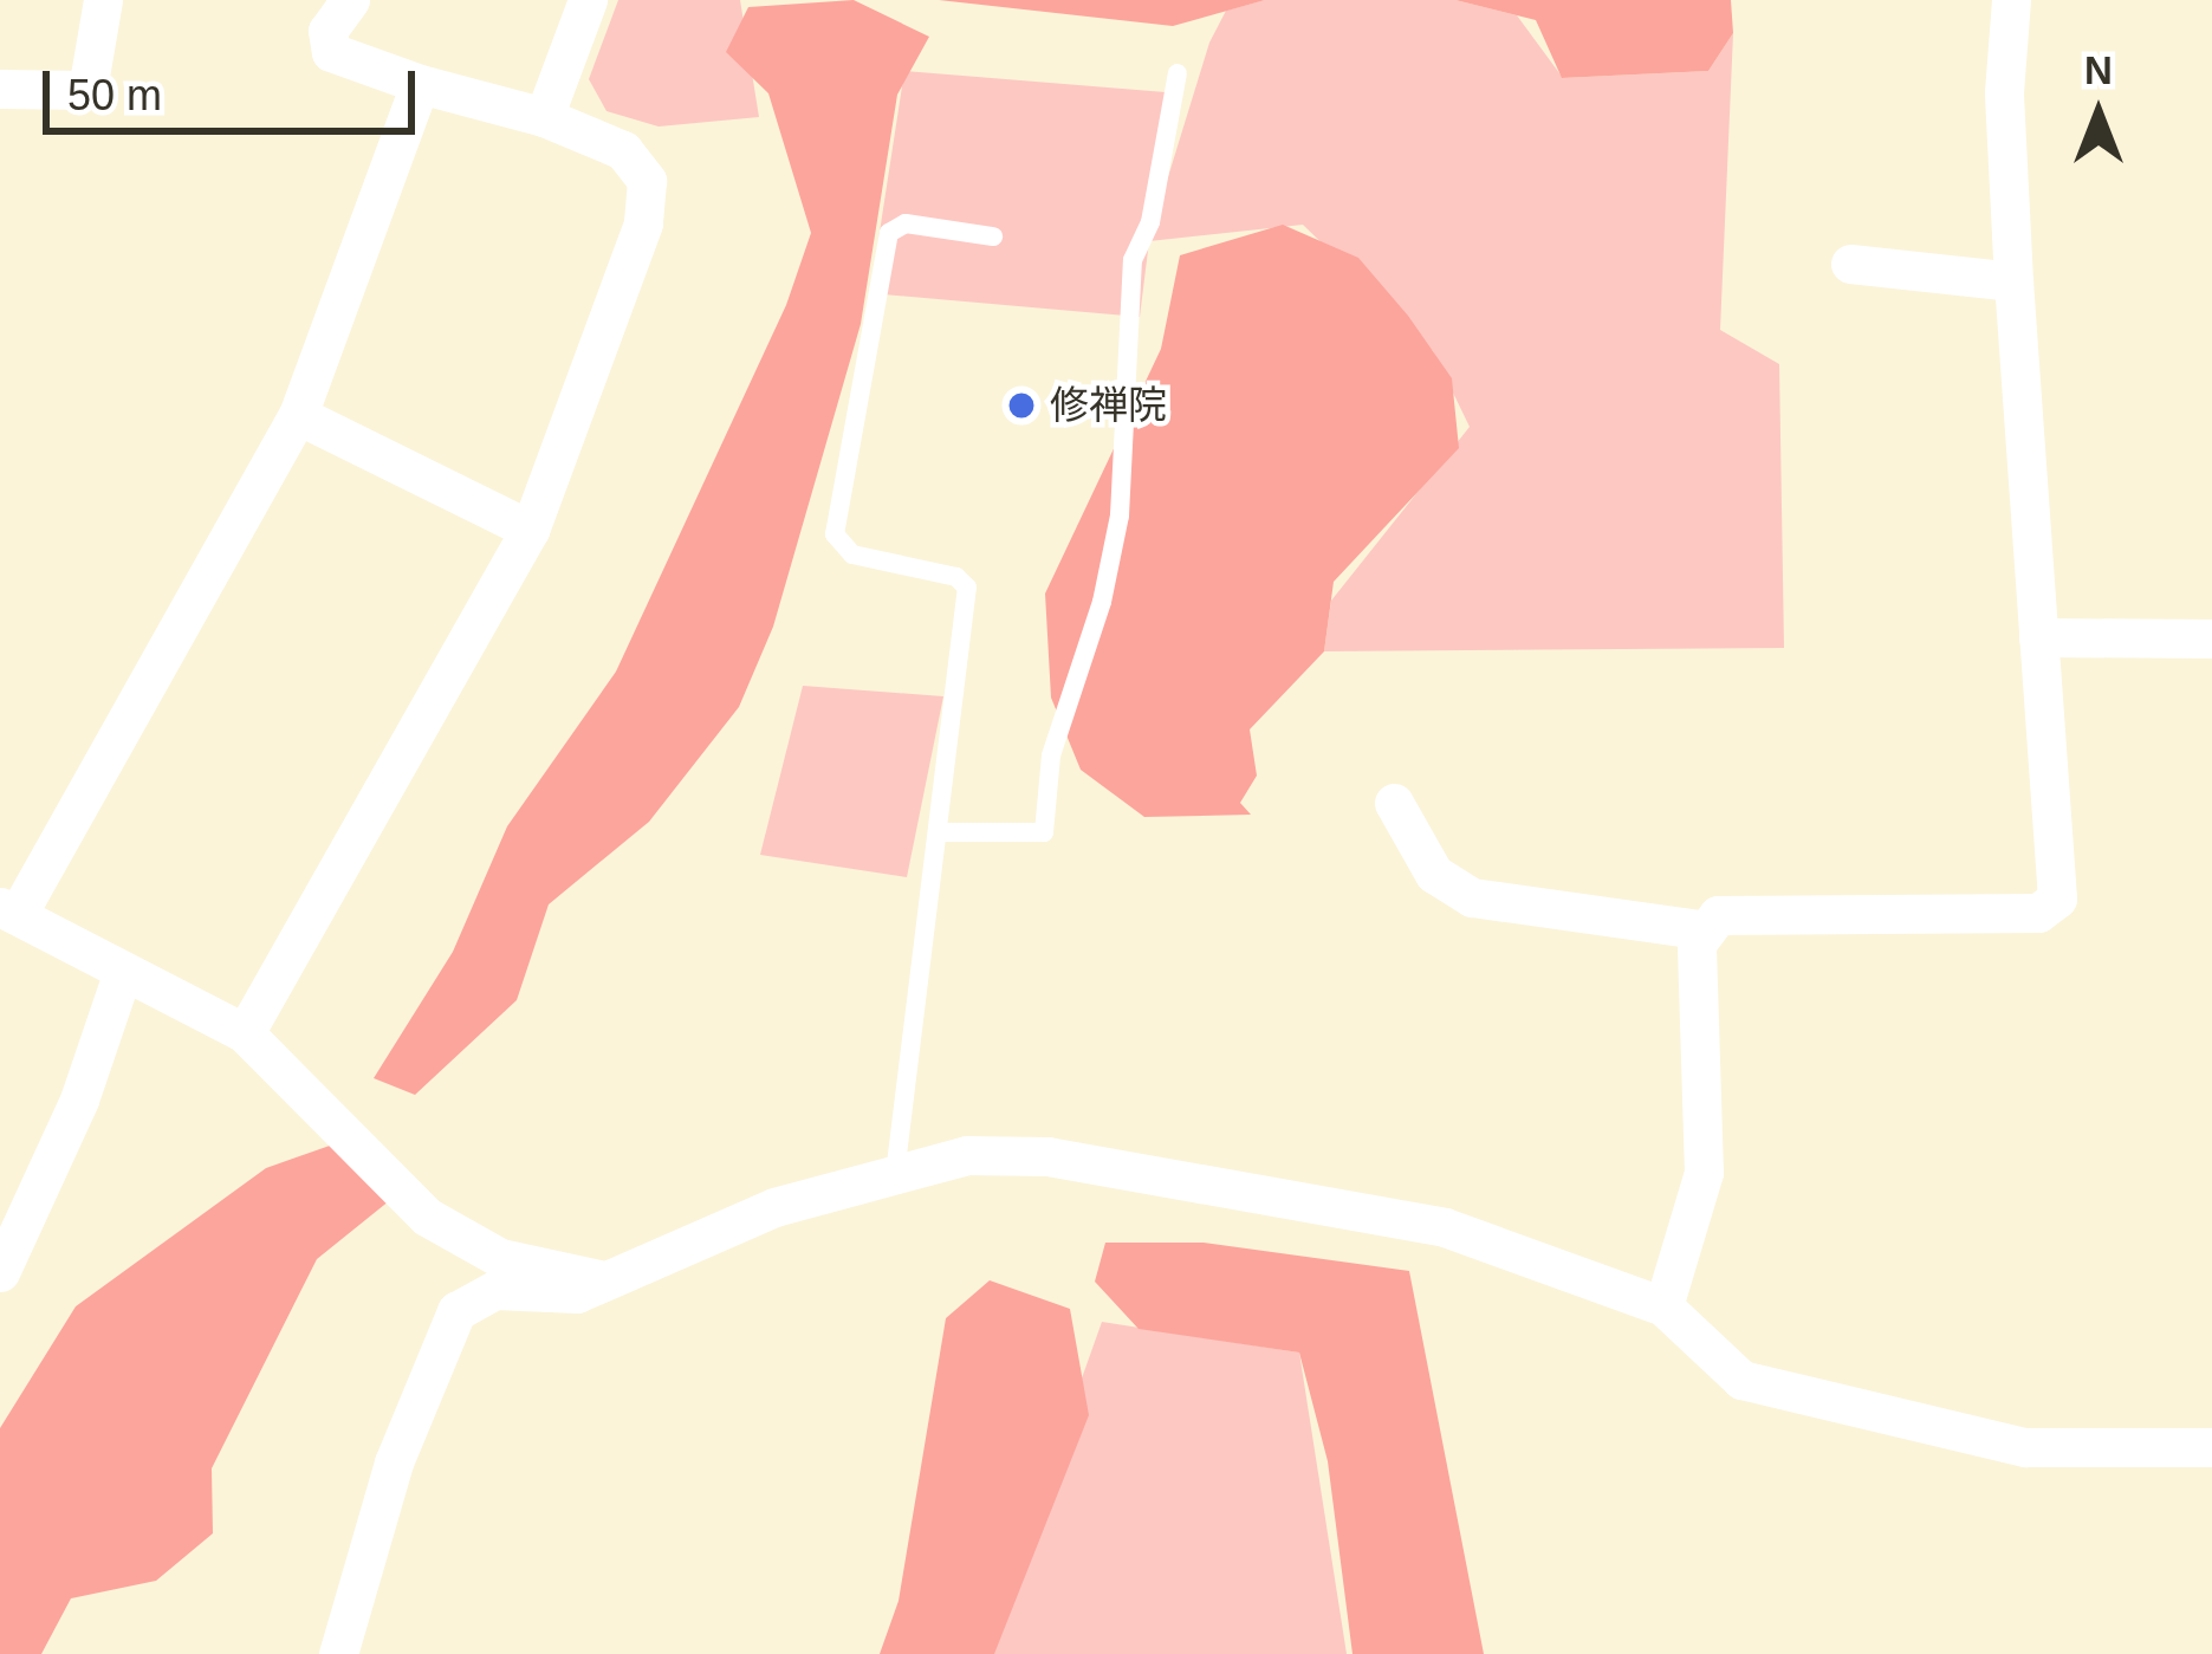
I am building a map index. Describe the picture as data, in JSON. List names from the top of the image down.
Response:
{
  "places": ["修禅院"],
  "scale_bar": "50 m",
  "north": "top"
}
